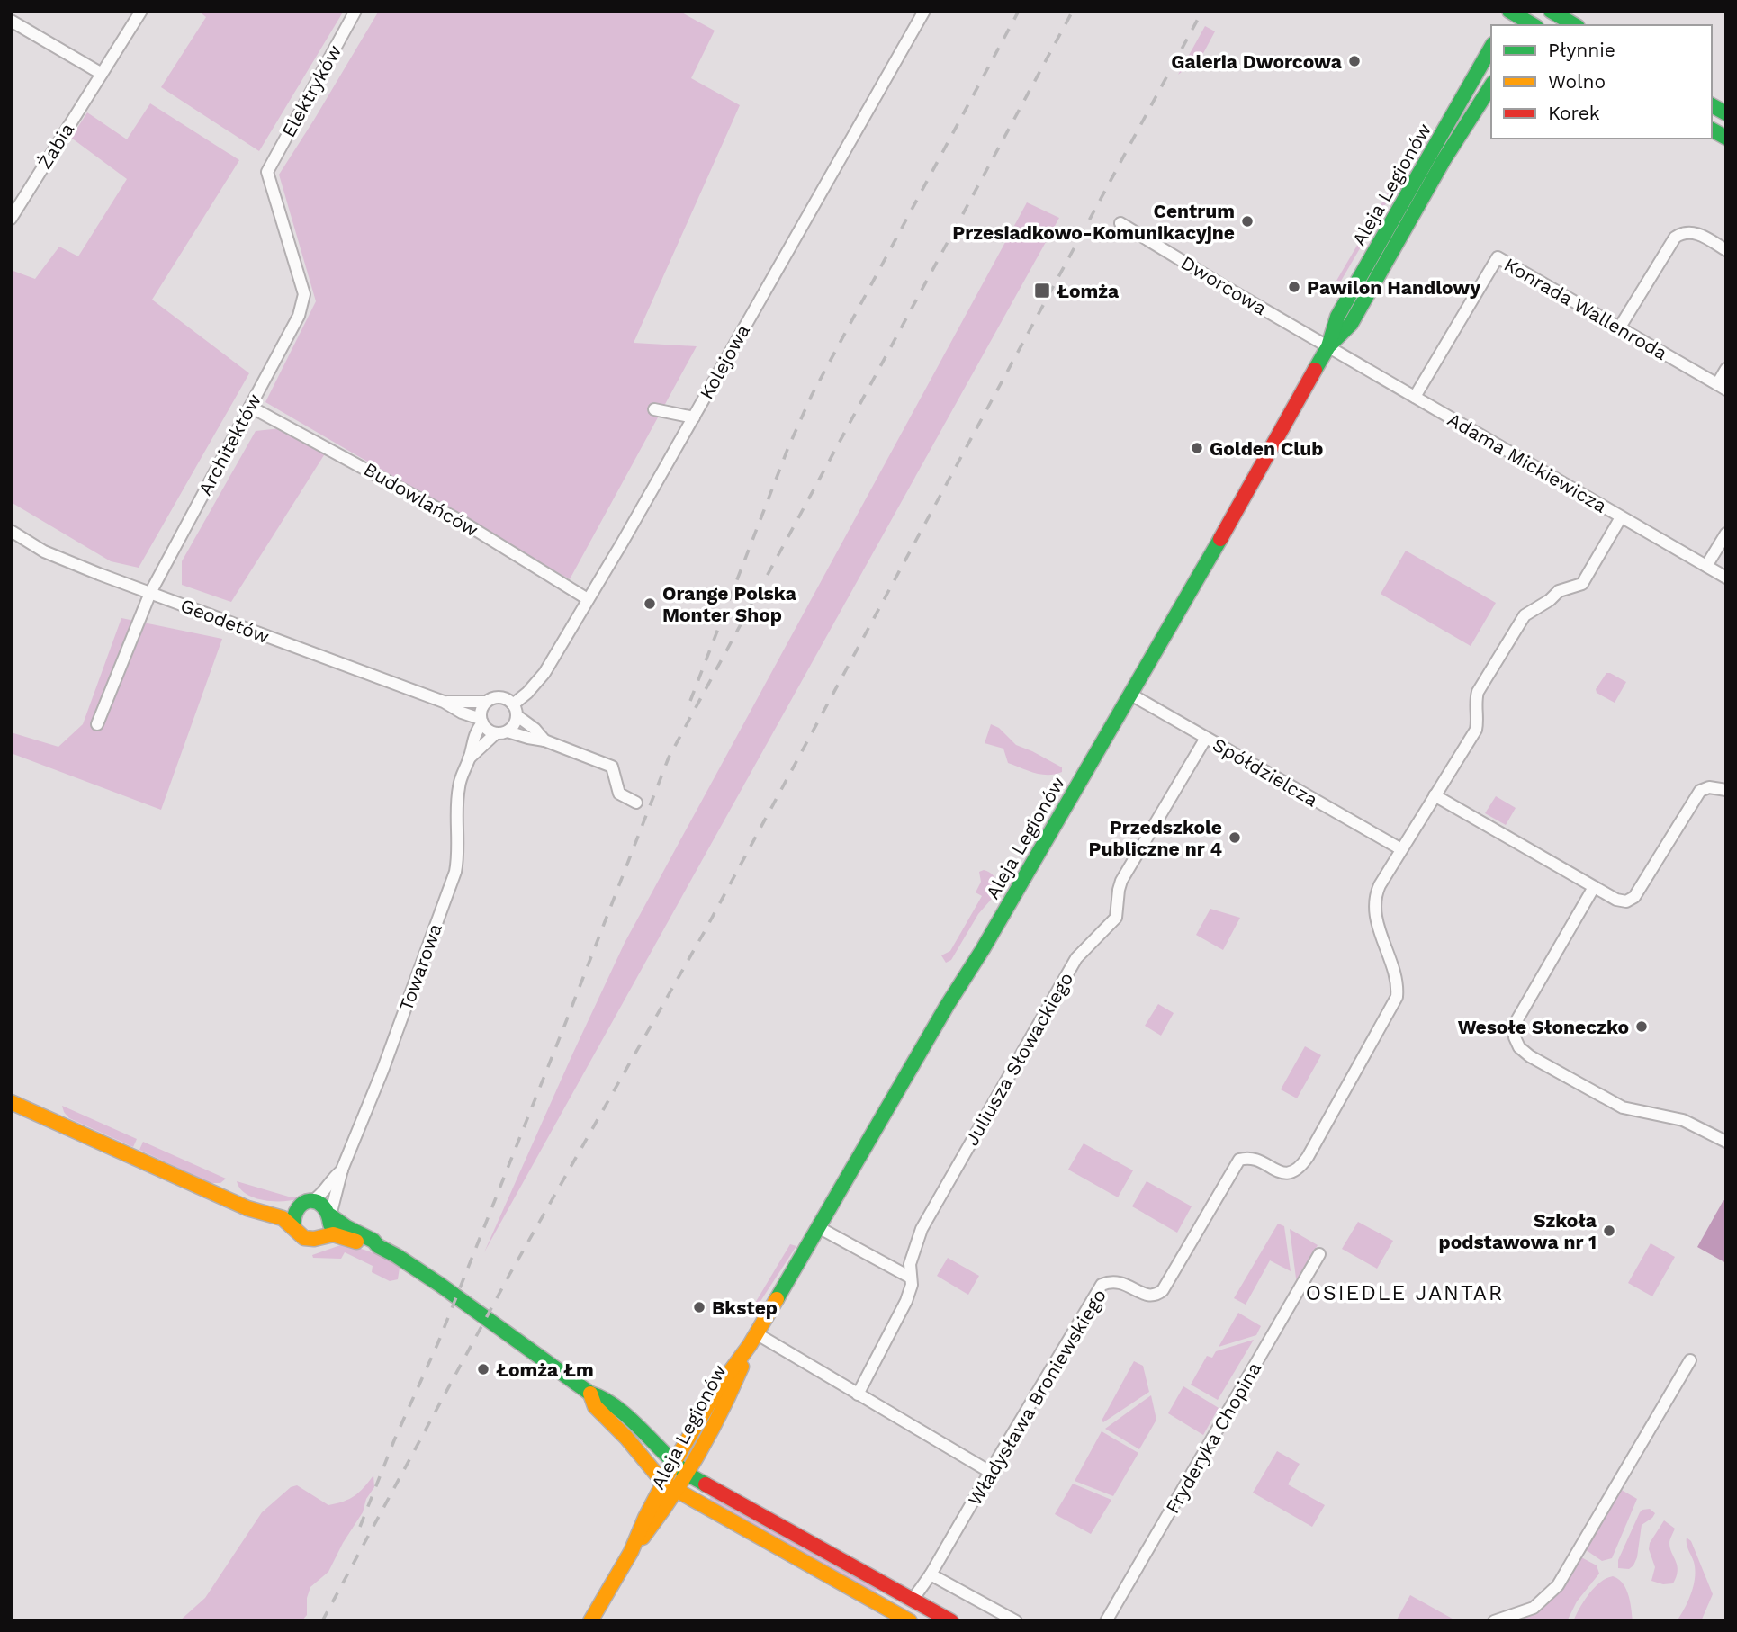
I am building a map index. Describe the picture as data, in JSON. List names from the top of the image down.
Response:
{
  "streets": {
    "main road": ["Aleja Legionów"],
    "street": [
      "Elektryków",
      "Żabia",
      "Dworcowa",
      "Konrada Wallenroda",
      "Kolejowa",
      "Architektów",
      "Adama Mickiewicza",
      "Budowlańców",
      "Geodetów",
      "Spółdzielcza",
      "Towarowa",
      "Juliusza Słowackiego",
      "Władysława Broniewskiego",
      "Fryderyka Chopina"
    ]
  },
  "crossings": [
    ["Elektryków", "Architektów"],
    ["Aleja Legionów", "Dworcowa"],
    ["Aleja Legionów", "Adama Mickiewicza"],
    ["Aleja Legionów", "Spółdzielcza"],
    ["Dworcowa", "Adama Mickiewicza"],
    ["Konrada Wallenroda", "Adama Mickiewicza"],
    ["Kolejowa", "Budowlańców"],
    ["Kolejowa", "Towarowa"],
    ["Architektów", "Budowlańców"],
    ["Architektów", "Geodetów"],
    ["Adama Mickiewicza", "Władysława Broniewskiego"],
    ["Spółdzielcza", "Juliusza Słowackiego"],
    ["Spółdzielcza", "Władysława Broniewskiego"]
  ],
  "districts": ["OSIEDLE JANTAR"],
  "places": {
    "other": [
      "Galeria Dworcowa",
      "Centrum Przesiadkowo-Komunikacyjne",
      "Pawilon Handlowy",
      "Golden Club",
      "Orange Polska Monter Shop",
      "Przedszkole Publiczne nr 4",
      "Wesołe Słoneczko",
      "Szkoła podstawowa nr 1",
      "Bkstep",
      "Łomża Łm"
    ],
    "transit": ["Łomża"]
  },
  "legend": ["Płynnie", "Wolno", "Korek"]
}
